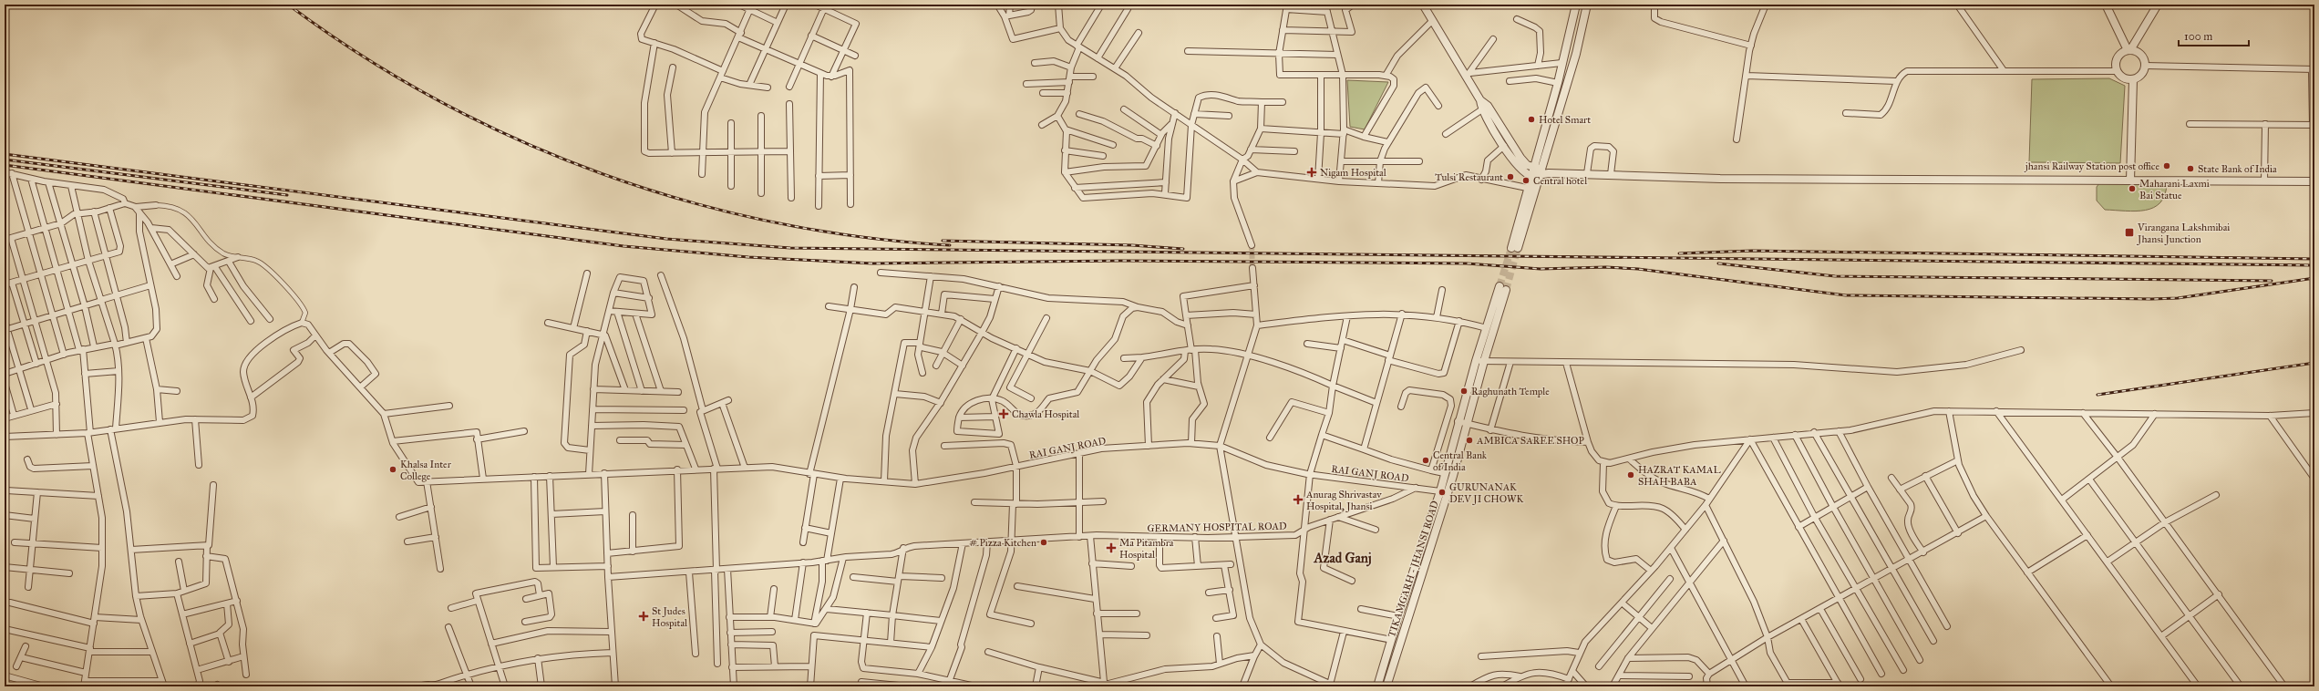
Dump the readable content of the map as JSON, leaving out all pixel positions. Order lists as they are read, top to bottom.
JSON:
{
  "streets": {
    "street": ["RAI GANJ ROAD", "GERMANY HOSPITAL ROAD", "TIKAMGARH - JHANSI ROAD"]
  },
  "crossings": [
    ["RAI GANJ ROAD", "GERMANY HOSPITAL ROAD"]
  ],
  "districts": ["Azad Ganj"],
  "places": {
    "other": [
      "Hotel Smart",
      "jhansi Railway Station post office",
      "State Bank of India",
      "Tulsi Restaurant",
      "Central hotel",
      "Maharani Laxmi Bai Statue",
      "Raghunath Temple",
      "AMBICA SAREE SHOP",
      "Central Bank of India",
      "Khalsa Inter College",
      "HAZRAT KAMAL SHAH BABA",
      "GURUNANAK DEV JI CHOWK",
      "# Pizza Kitchen"
    ],
    "health": [
      "Nigam Hospital",
      "Chawla Hospital",
      "Anurag Shrivastav Hospital, Jhansi",
      "Ma Pitambra Hospital",
      "St Judes Hospital"
    ],
    "transit": ["Virangana Lakshmibai Jhansi Junction"]
  },
  "scale_bar": "100 m"
}
